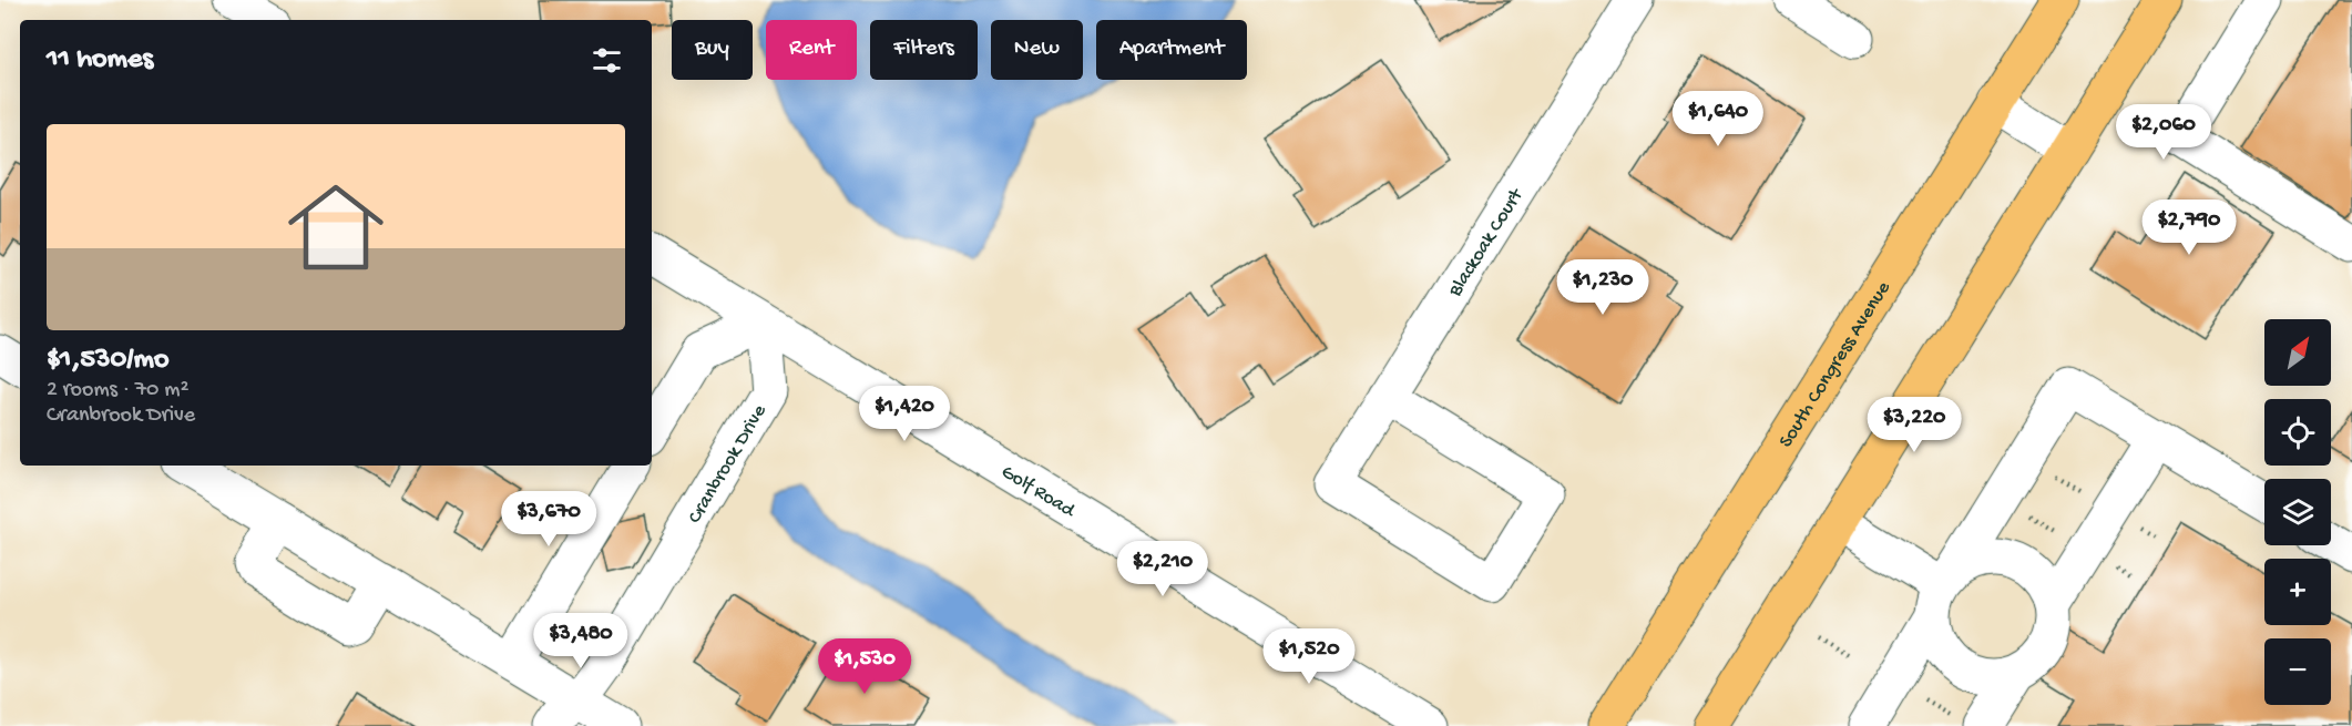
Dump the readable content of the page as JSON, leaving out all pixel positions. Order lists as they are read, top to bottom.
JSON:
{
  "streets": {
    "main road": ["South Congress Avenue"],
    "street": ["Blackoak Court", "Cranbrook Drive", "Golf Road"]
  },
  "crossings": [
    ["Cranbrook Drive", "Golf Road"]
  ],
  "north": "top right",
  "page": {
    "chip": [
      "Buy",
      "Rent",
      "Filters",
      "New",
      "Apartment"
    ],
    "heading": "11 homes",
    "price": [
      "$1,640",
      "$2,060",
      "$2,790",
      "$1,230",
      "$1,420",
      "$3,220",
      "$3,670",
      "$2,210",
      "$3,480",
      "$1,520",
      "$1,530"
    ],
    "list": [
      {
        "name": "$1,530/mo",
        "note": "2 rooms · 70 m² · Cranbrook Drive"
      }
    ],
    "map_buttons": ["+", "−"]
  }
}
